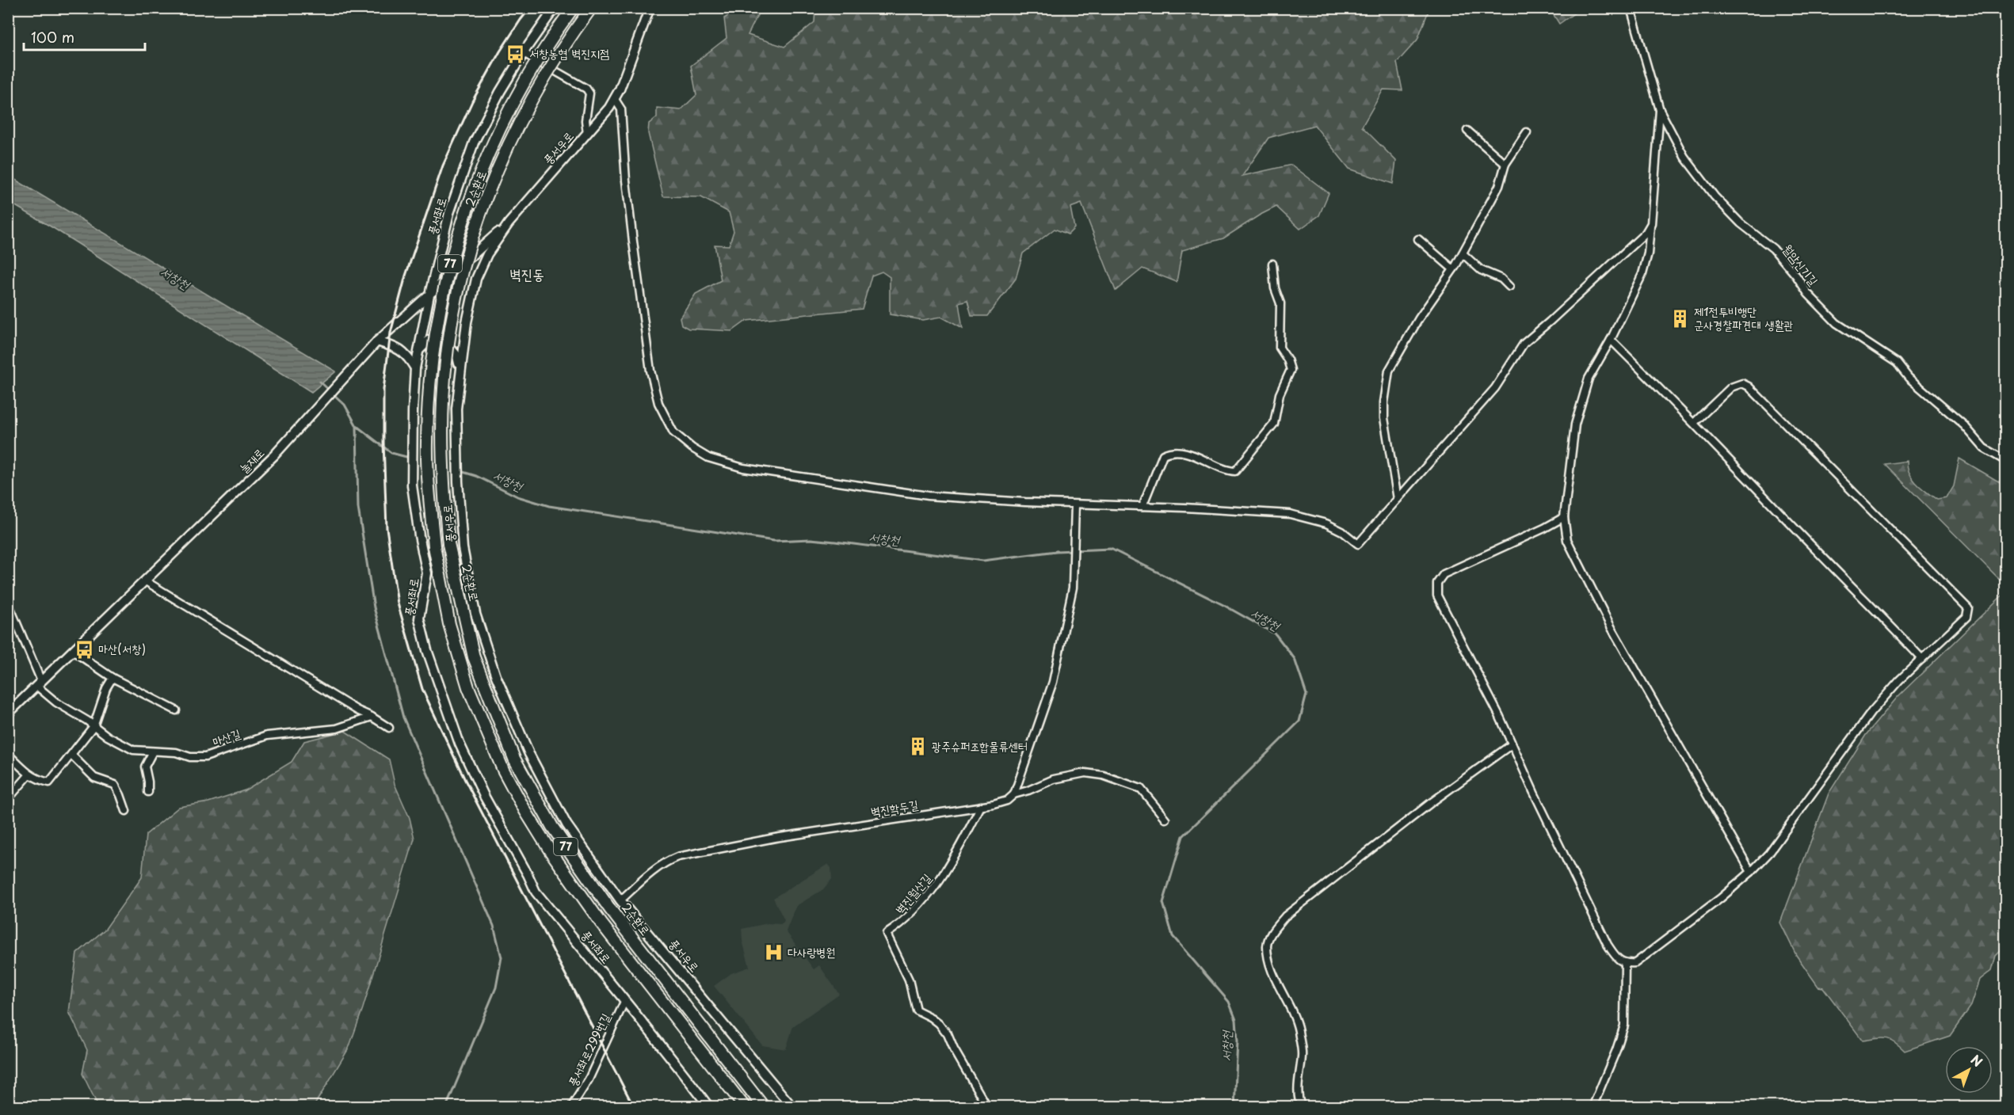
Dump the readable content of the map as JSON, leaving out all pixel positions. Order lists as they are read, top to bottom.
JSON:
{
  "streets": {
    "highway": ["2순환로", "77"],
    "street": [
      "풍서우로",
      "풍서좌로",
      "월암신기길",
      "눌재로",
      "마산길",
      "벽진학두길",
      "벽진월산길",
      "풍서좌로299번길"
    ]
  },
  "crossings": [
    ["풍서우로", "눌재로"],
    ["풍서우로", "벽진학두길"],
    ["풍서좌로", "눌재로"],
    ["풍서좌로", "풍서좌로299번길"],
    ["눌재로", "마산길"],
    ["벽진학두길", "벽진월산길"]
  ],
  "districts": ["벽진동"],
  "water": ["서창천"],
  "places": {
    "bus stop": ["서창농협 벽진지점", "마산(서창)"],
    "building": ["제1전투비행단 군사경찰파견대 생활관", "광주슈퍼조합물류센터"],
    "hospital": ["다사랑병원"]
  },
  "scale_bar": "100 m",
  "north": "top right"
}
